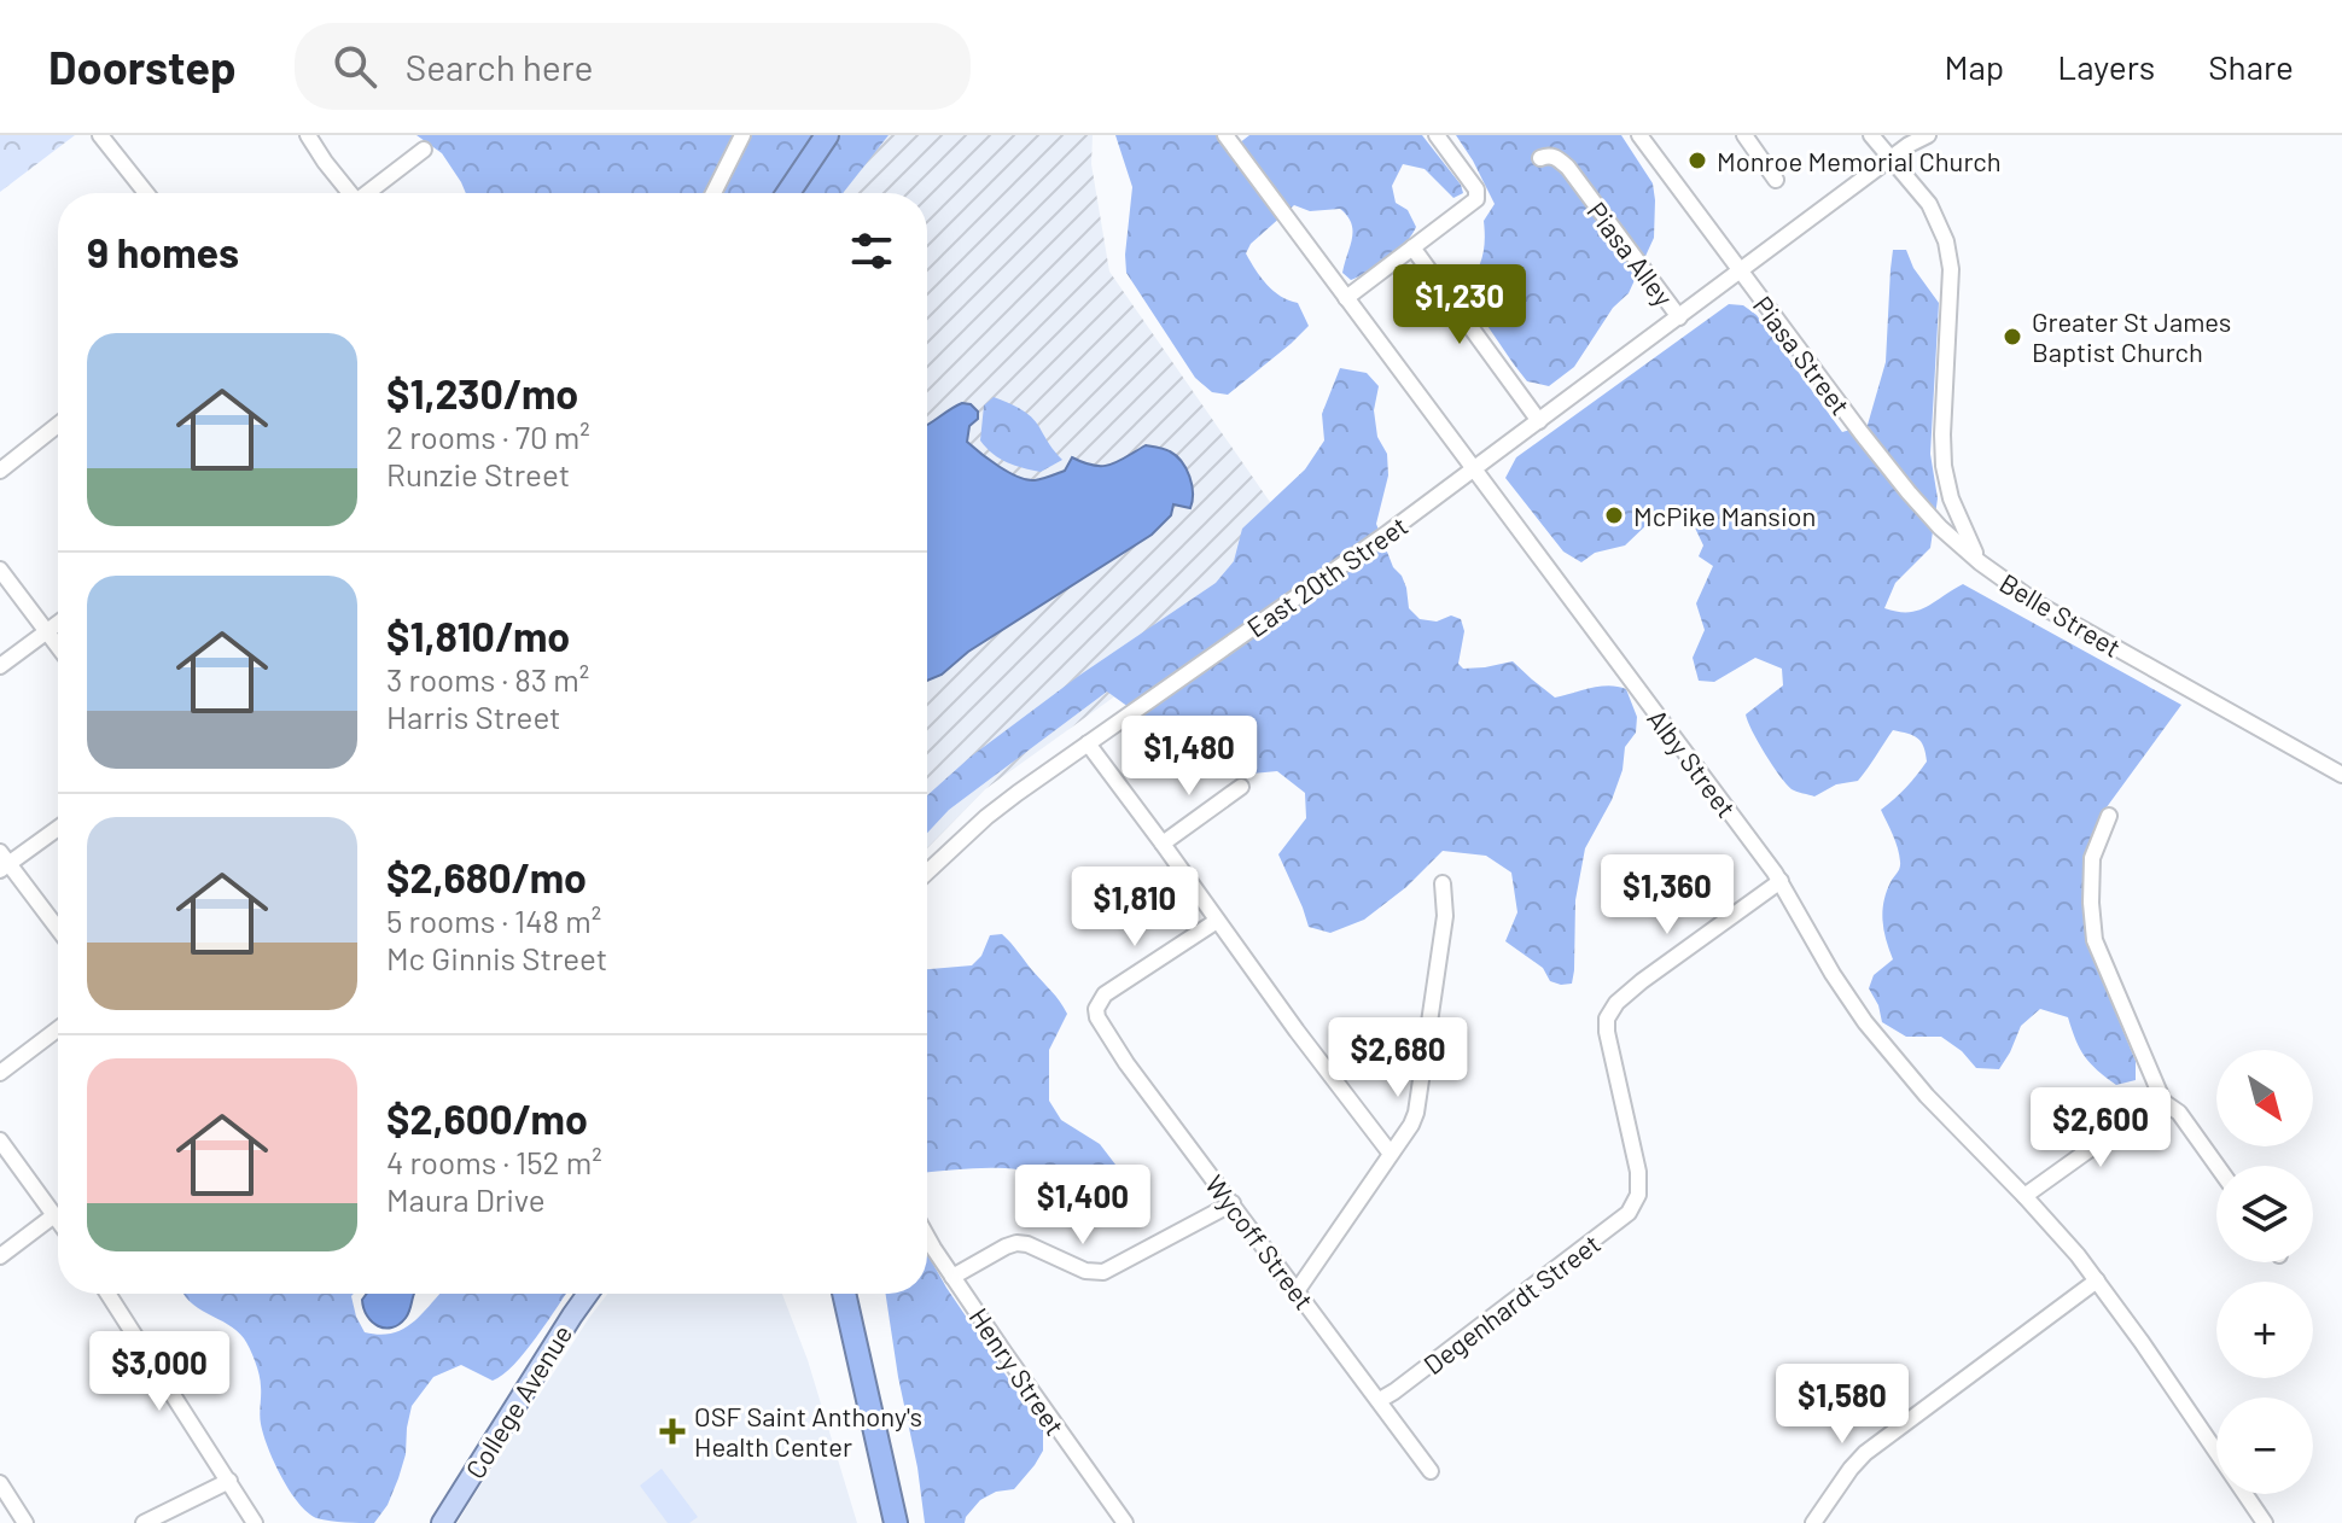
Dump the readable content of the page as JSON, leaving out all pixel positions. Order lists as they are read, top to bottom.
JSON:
{
  "streets": {
    "main road": ["College Avenue"],
    "street": [
      "Piasa Alley",
      "Piasa Street",
      "East 20th Street",
      "Belle Street",
      "Alby Street",
      "Wycoff Street",
      "Degenhardt Street",
      "Henry Street"
    ]
  },
  "crossings": [
    ["Piasa Alley", "East 20th Street"],
    ["Piasa Street", "East 20th Street"],
    ["Piasa Street", "Belle Street"],
    ["East 20th Street", "Belle Street"],
    ["East 20th Street", "Alby Street"],
    ["Alby Street", "Degenhardt Street"],
    ["Wycoff Street", "Degenhardt Street"]
  ],
  "places": {
    "other": ["Monroe Memorial Church", "Greater St James Baptist Church", "McPike Mansion"],
    "health": ["OSF Saint Anthony's Health Center"]
  },
  "north": "bottom right",
  "page": {
    "header": "Doorstep",
    "search": "Search here",
    "nav": ["Map", "Layers", "Share"],
    "heading": "9 homes",
    "price": [
      "$1,230",
      "$1,480",
      "$1,360",
      "$1,810",
      "$2,680",
      "$2,600",
      "$1,400",
      "$3,000",
      "$1,580"
    ],
    "list": [
      {
        "name": "$1,230/mo",
        "note": "2 rooms · 70 m² · Runzie Street"
      },
      {
        "name": "$1,810/mo",
        "note": "3 rooms · 83 m² · Harris Street"
      },
      {
        "name": "$2,680/mo",
        "note": "5 rooms · 148 m² · Mc Ginnis Street"
      },
      {
        "name": "$2,600/mo",
        "note": "4 rooms · 152 m² · Maura Drive"
      }
    ],
    "map_buttons": ["+", "−"]
  }
}
